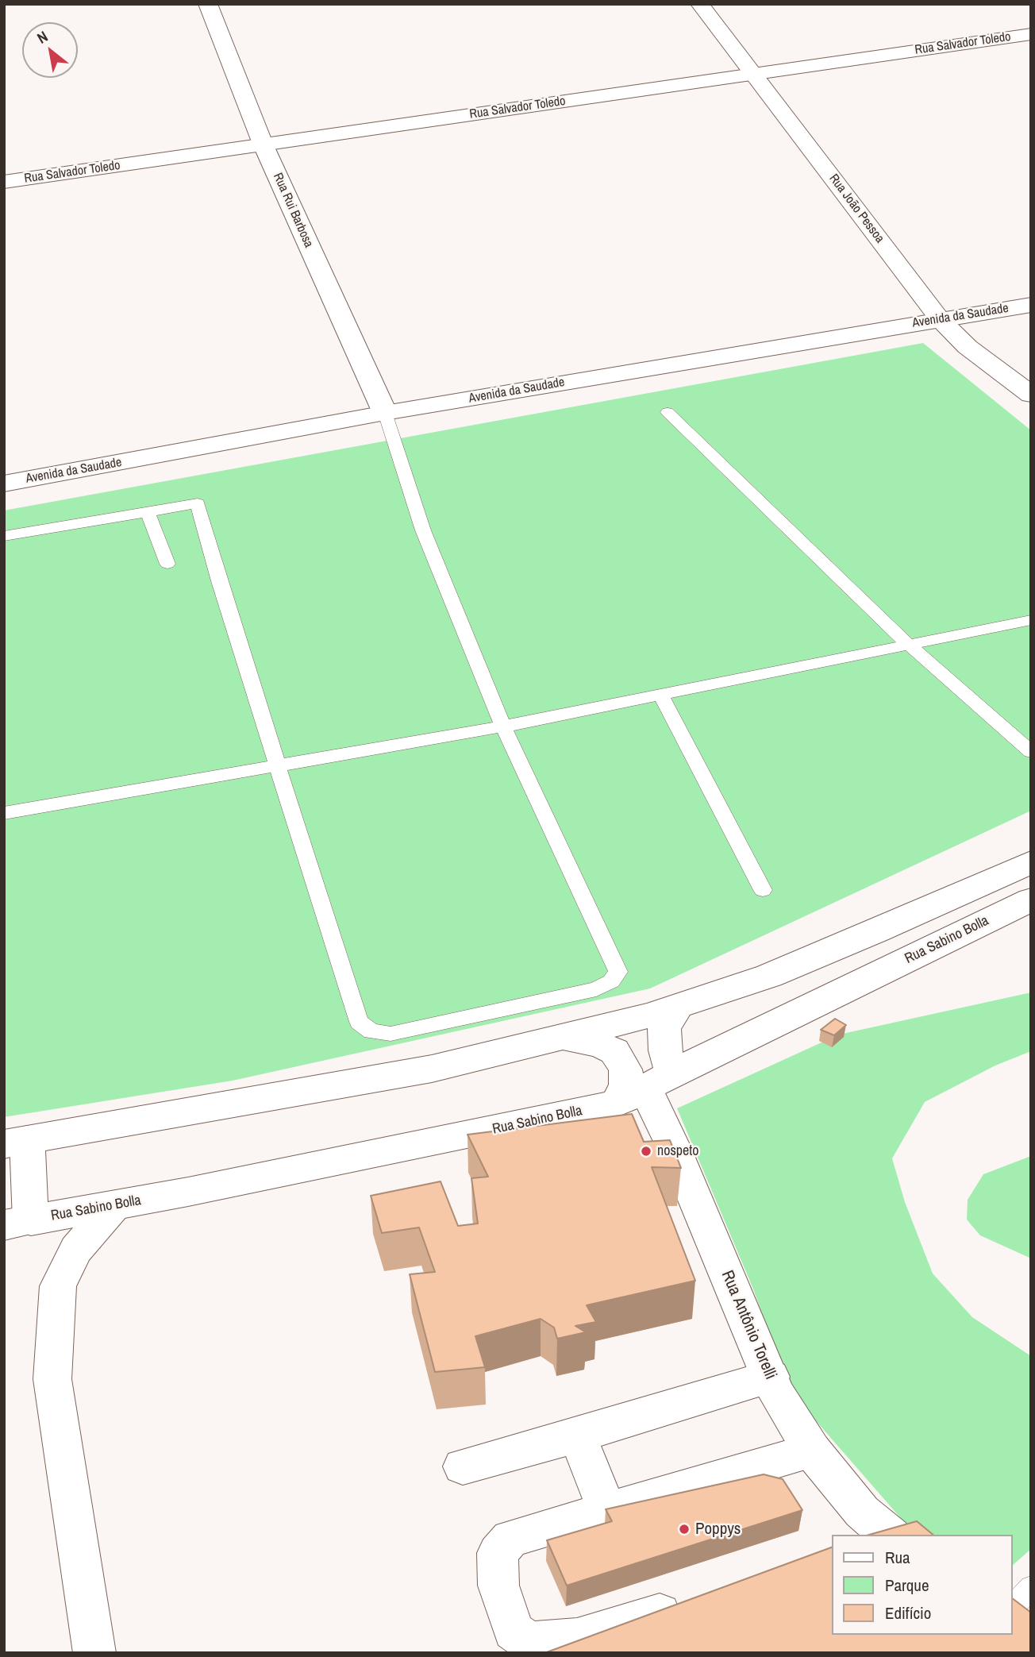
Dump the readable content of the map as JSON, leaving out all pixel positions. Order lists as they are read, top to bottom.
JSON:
{
  "streets": {
    "street": [
      "Rua Salvador Toledo",
      "Rua João Pessoa",
      "Rua Rui Barbosa",
      "Avenida da Saudade",
      "Rua Sabino Bolla",
      "Rua Antônio Torelli"
    ]
  },
  "crossings": [
    ["Rua Salvador Toledo", "Rua João Pessoa"],
    ["Rua Salvador Toledo", "Rua Rui Barbosa"],
    ["Rua João Pessoa", "Avenida da Saudade"],
    ["Rua Rui Barbosa", "Avenida da Saudade"],
    ["Rua Sabino Bolla", "Rua Antônio Torelli"]
  ],
  "places": ["nospeto", "Poppys"],
  "legend": ["Rua", "Parque", "Edifício"],
  "north": "top left"
}
